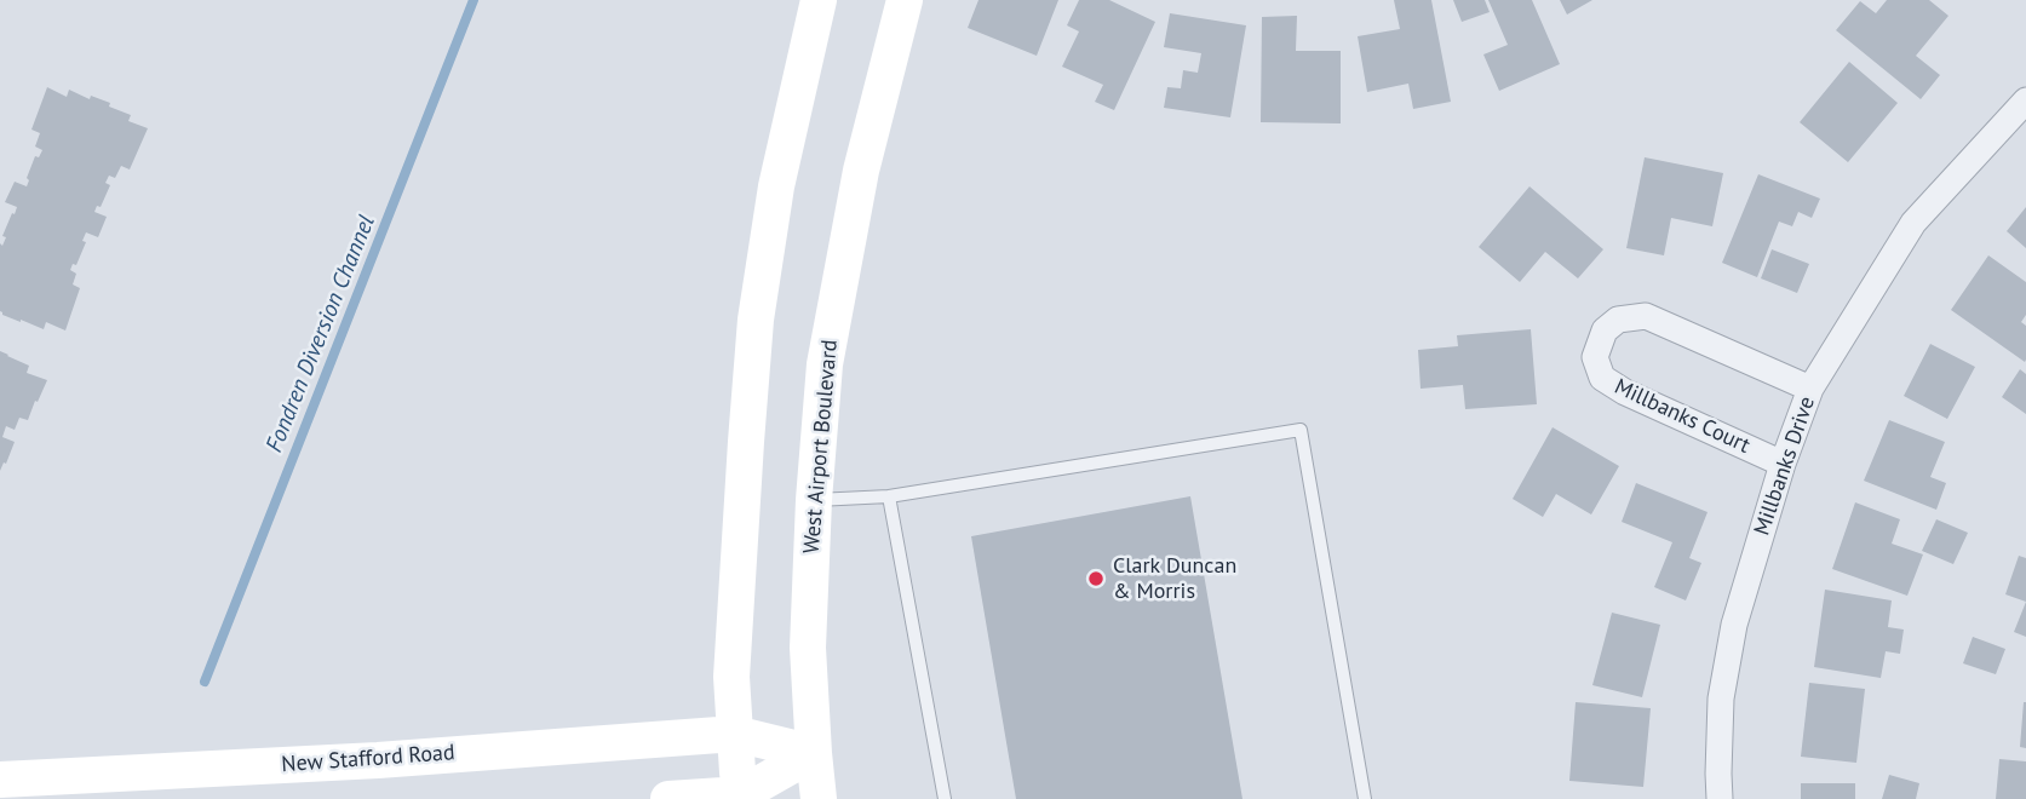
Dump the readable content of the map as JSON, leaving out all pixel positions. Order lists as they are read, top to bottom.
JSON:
{
  "streets": {
    "main road": ["West Airport Boulevard", "New Stafford Road"],
    "street": ["Millbanks Court", "Millbanks Drive"]
  },
  "crossings": [
    ["Millbanks Court", "Millbanks Drive"],
    ["West Airport Boulevard", "New Stafford Road"]
  ],
  "water": ["Fondren Diversion Channel"],
  "places": ["Clark Duncan & Morris"]
}
